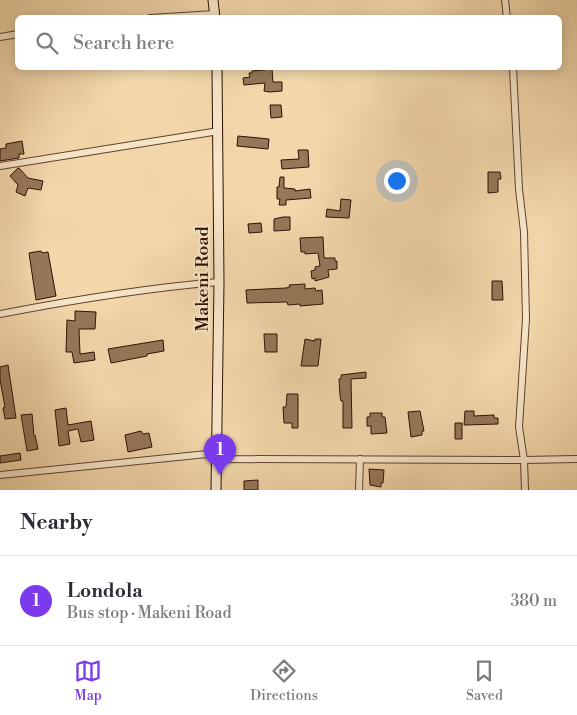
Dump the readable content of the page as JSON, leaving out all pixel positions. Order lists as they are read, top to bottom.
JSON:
{
  "streets": {
    "main road": ["Makeni Road"]
  },
  "page": {
    "search": "Search here",
    "pins": "1",
    "heading": "Nearby",
    "list": [
      {
        "mark": "1",
        "name": "Londola",
        "note": "Bus stop · Makeni Road",
        "value": "380 m"
      }
    ],
    "nav": ["Map", "Directions", "Saved"]
  }
}
